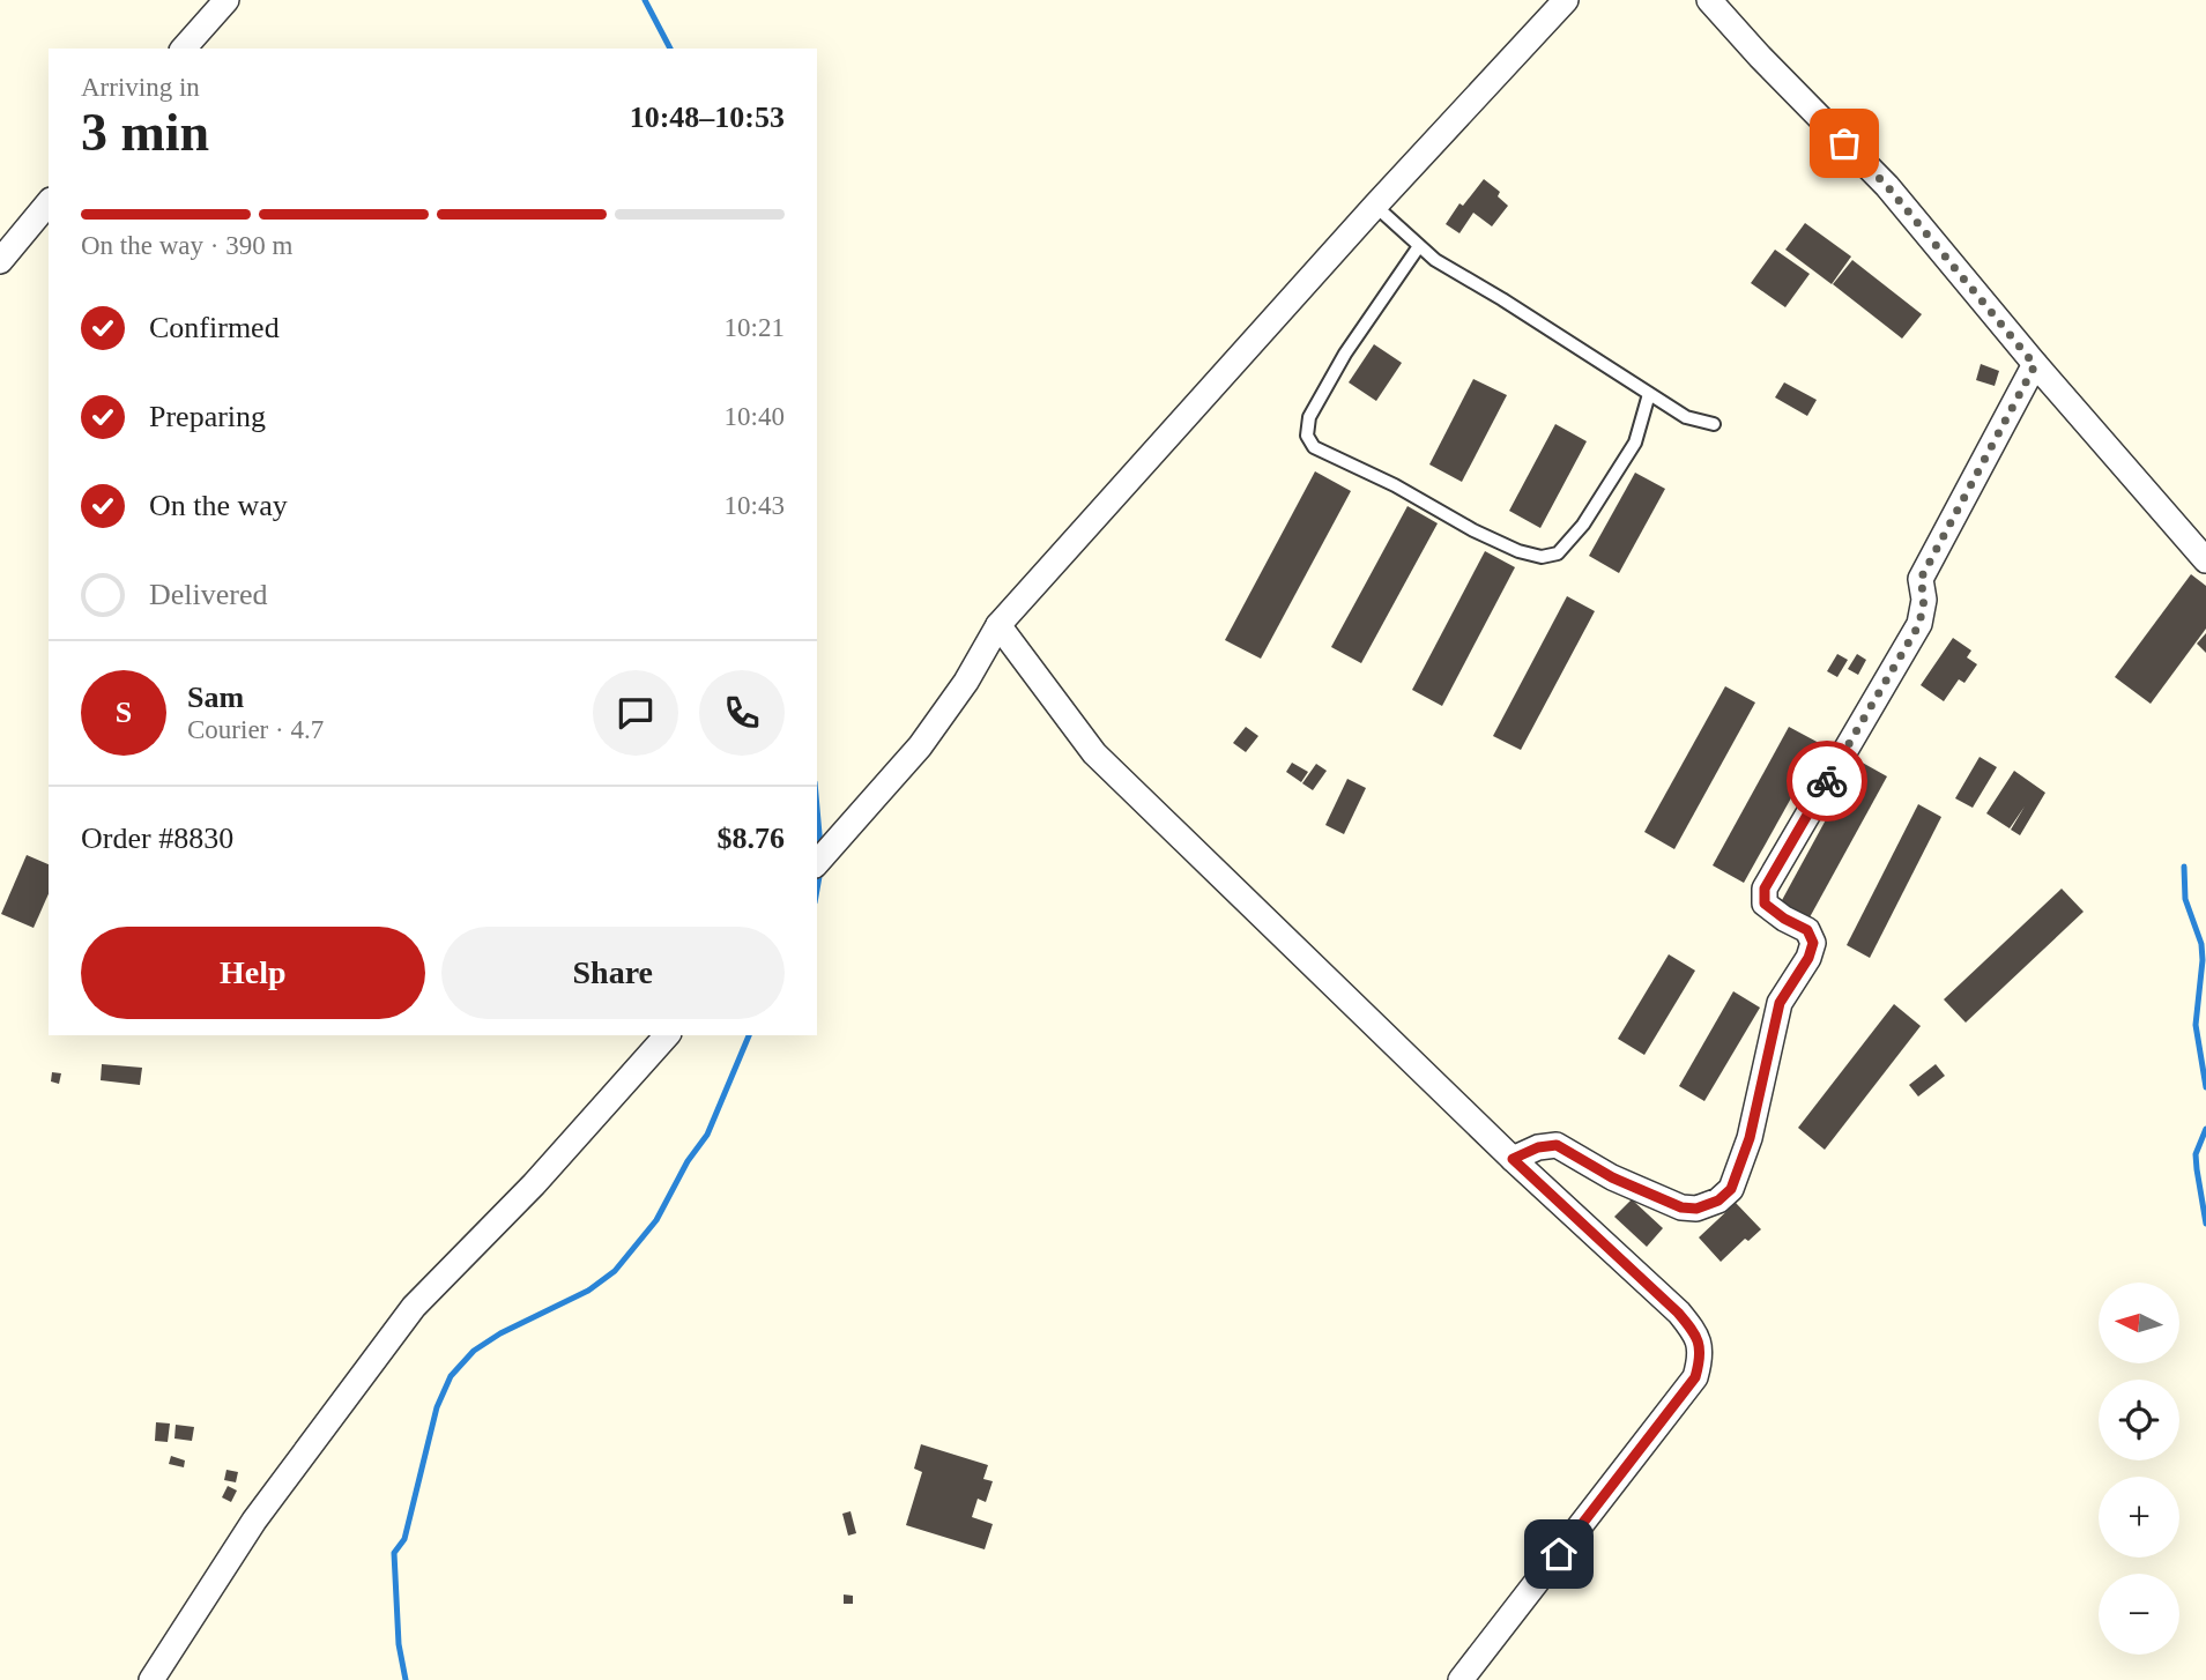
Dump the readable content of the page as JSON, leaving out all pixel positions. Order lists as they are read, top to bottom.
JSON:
{
  "north": "left",
  "page": {
    "heading": ["3 min", "Arriving in", "10:48–10:53"],
    "panel": [
      "Sam",
      "Courier · 4.7",
      "Order #8830",
      "$8.76"
    ],
    "bar": "On the way · 390 m",
    "list": [
      ["Confirmed", "10:21"],
      ["Preparing", "10:40"],
      ["On the way", "10:43"],
      "Delivered"
    ],
    "round": "S",
    "buttons": ["Help", "Share"],
    "map_buttons": ["+", "−"]
  }
}
